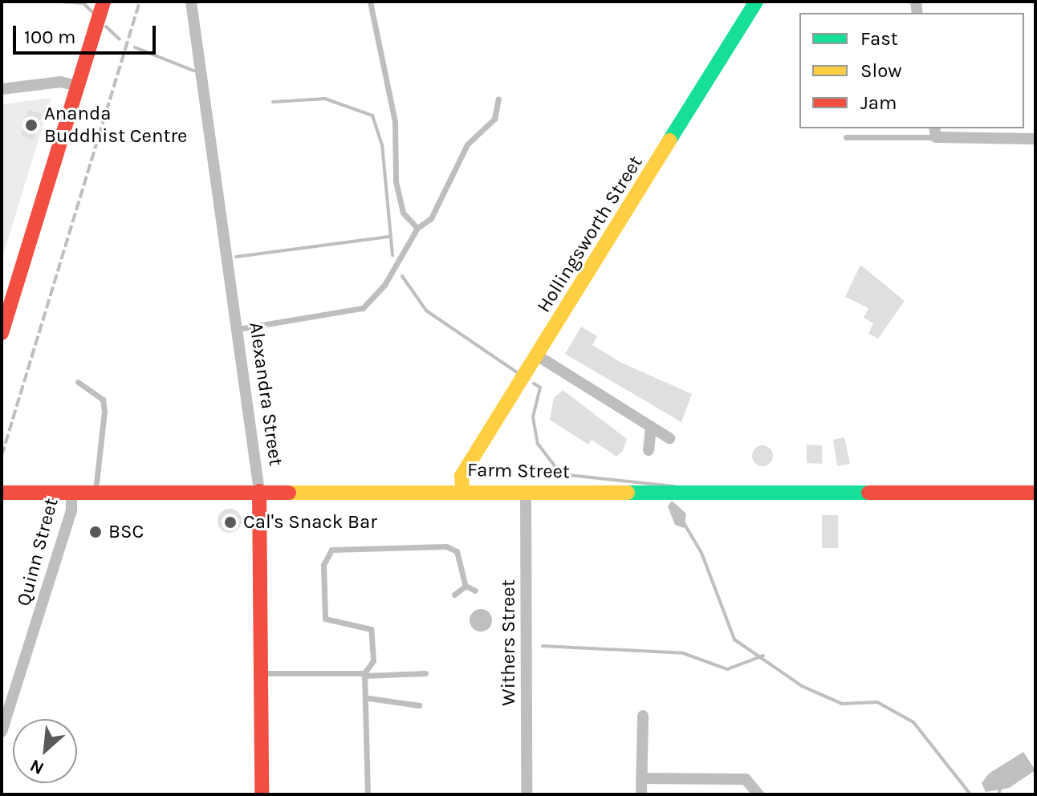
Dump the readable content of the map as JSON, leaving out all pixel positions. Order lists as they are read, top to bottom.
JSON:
{
  "streets": {
    "street": [
      "Hollingsworth Street",
      "Alexandra Street",
      "Farm Street",
      "Quinn Street",
      "Withers Street"
    ]
  },
  "crossings": [
    ["Hollingsworth Street", "Farm Street"],
    ["Alexandra Street", "Farm Street"],
    ["Farm Street", "Quinn Street"],
    ["Farm Street", "Withers Street"]
  ],
  "places": ["Ananda Buddhist Centre", "Cal's Snack Bar", "BSC"],
  "legend": ["Fast", "Slow", "Jam"],
  "scale_bar": "100 m",
  "north": "bottom left"
}
